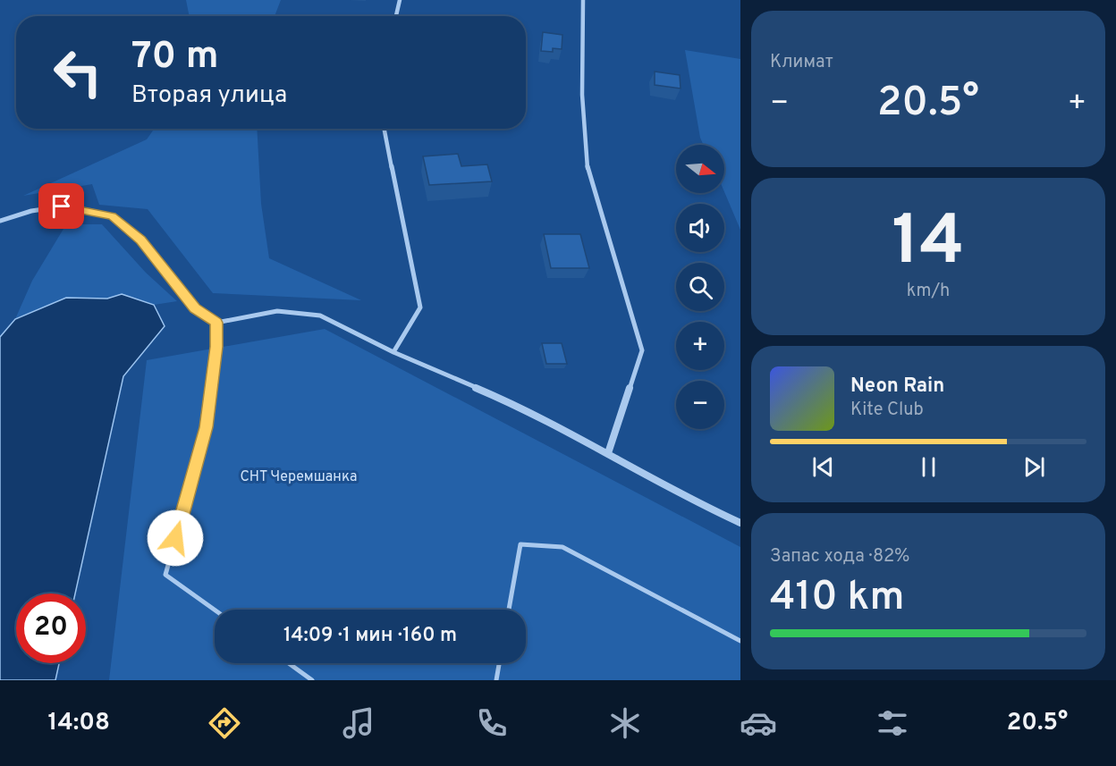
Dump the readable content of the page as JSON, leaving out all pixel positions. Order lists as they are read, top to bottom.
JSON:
{
  "parks": ["СНТ Черемшанка"],
  "north": "right",
  "page": {
    "tile": [
      "Климат",
      ["14", "km/h"],
      ["Запас хода · 82%", "410 km"]
    ],
    "turn": ["70 m", "Вторая улица"],
    "heat": ["−", "20.5°", "+"],
    "map_buttons": ["+", "−"],
    "song": ["Neon Rain", "Kite Club"],
    "limit": "20",
    "trip": "14:09 · 1 мин · 160 m",
    "tabs": ["14:08", "20.5°"]
  }
}
